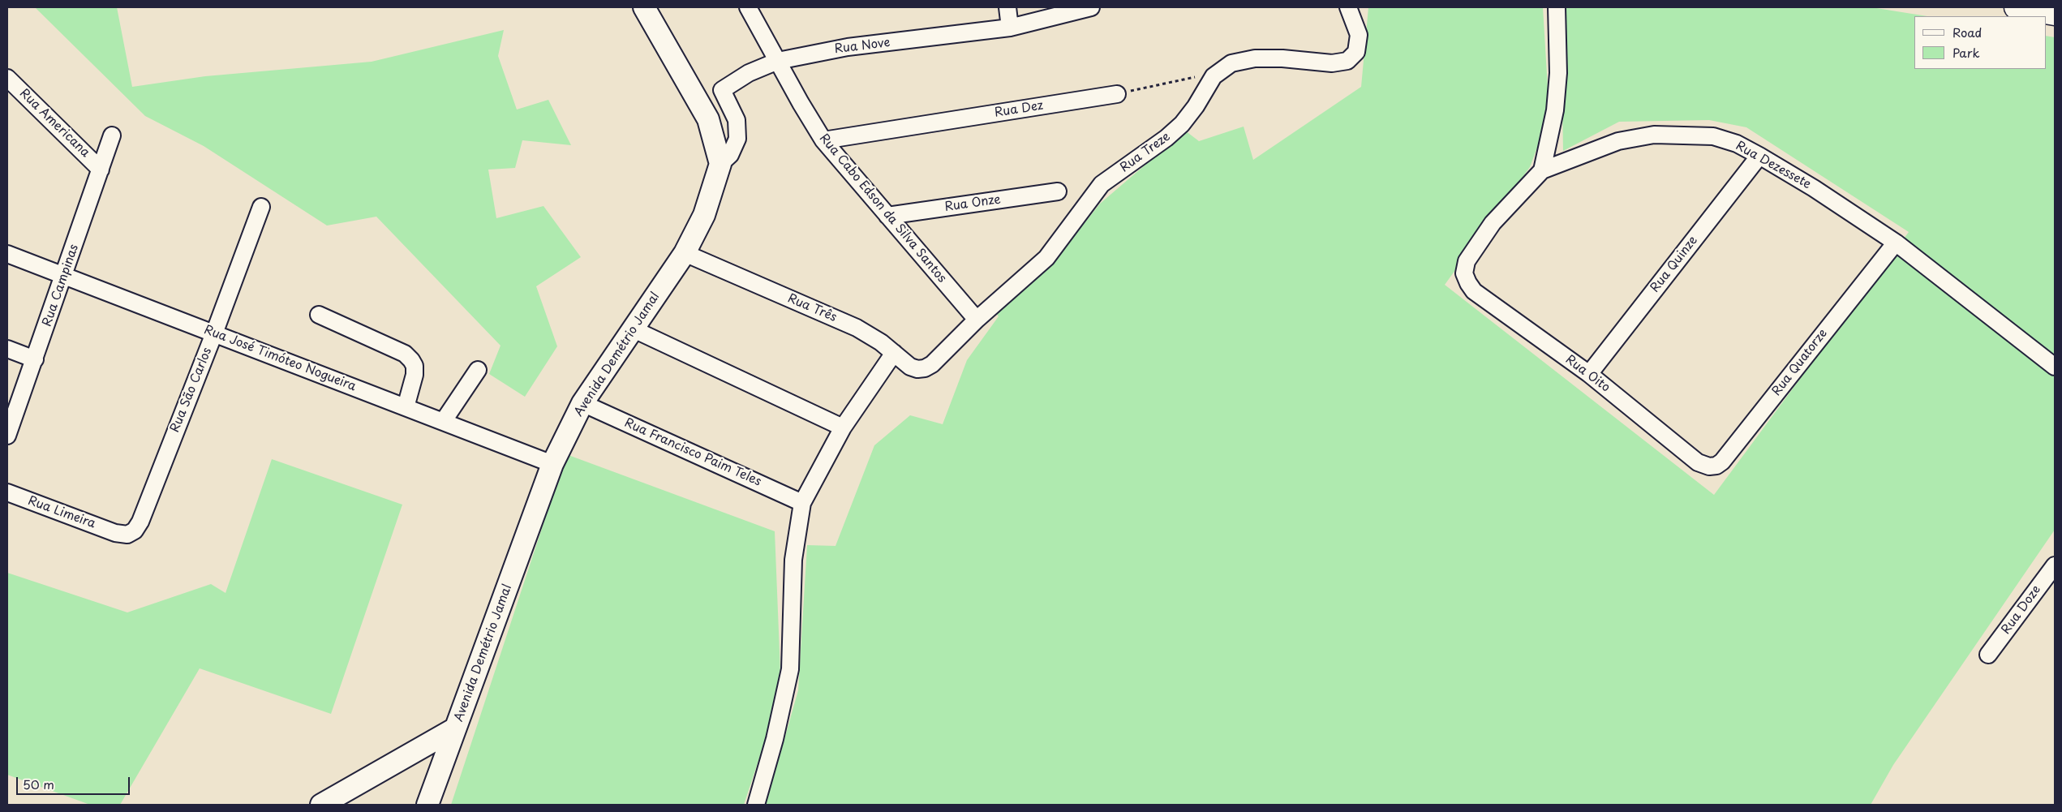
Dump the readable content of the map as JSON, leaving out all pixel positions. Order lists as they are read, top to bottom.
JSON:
{
  "streets": {
    "street": [
      "Rua Nove",
      "Rua Dez",
      "Rua Americana",
      "Rua Treze",
      "Rua Dezessete",
      "Rua Onze",
      "Rua Cabo Edson da Silva Santos",
      "Rua Quinze",
      "Rua Campinas",
      "Rua Três",
      "Avenida Demétrio Jamal",
      "Rua José Timóteo Nogueira",
      "Rua Quatorze",
      "Rua Oito",
      "Rua São Carlos",
      "Rua Francisco Paim Teles",
      "Rua Limeira",
      "Rua Doze"
    ]
  },
  "crossings": [
    ["Rua Nove", "Rua Cabo Edson da Silva Santos"],
    ["Rua Nove", "Avenida Demétrio Jamal"],
    ["Rua Dez", "Rua Cabo Edson da Silva Santos"],
    ["Rua Americana", "Rua Campinas"],
    ["Rua Treze", "Rua Cabo Edson da Silva Santos"],
    ["Rua Treze", "Rua Três"],
    ["Rua Dezessete", "Rua Quinze"],
    ["Rua Dezessete", "Rua Quatorze"],
    ["Rua Dezessete", "Rua Oito"],
    ["Rua Onze", "Rua Cabo Edson da Silva Santos"],
    ["Rua Quinze", "Rua Oito"],
    ["Rua Campinas", "Rua José Timóteo Nogueira"],
    ["Rua Três", "Avenida Demétrio Jamal"],
    ["Avenida Demétrio Jamal", "Rua José Timóteo Nogueira"],
    ["Avenida Demétrio Jamal", "Rua Francisco Paim Teles"],
    ["Rua José Timóteo Nogueira", "Rua São Carlos"],
    ["Rua Quatorze", "Rua Oito"],
    ["Rua São Carlos", "Rua Limeira"]
  ],
  "legend": ["Road", "Park"],
  "scale_bar": "50 m"
}
